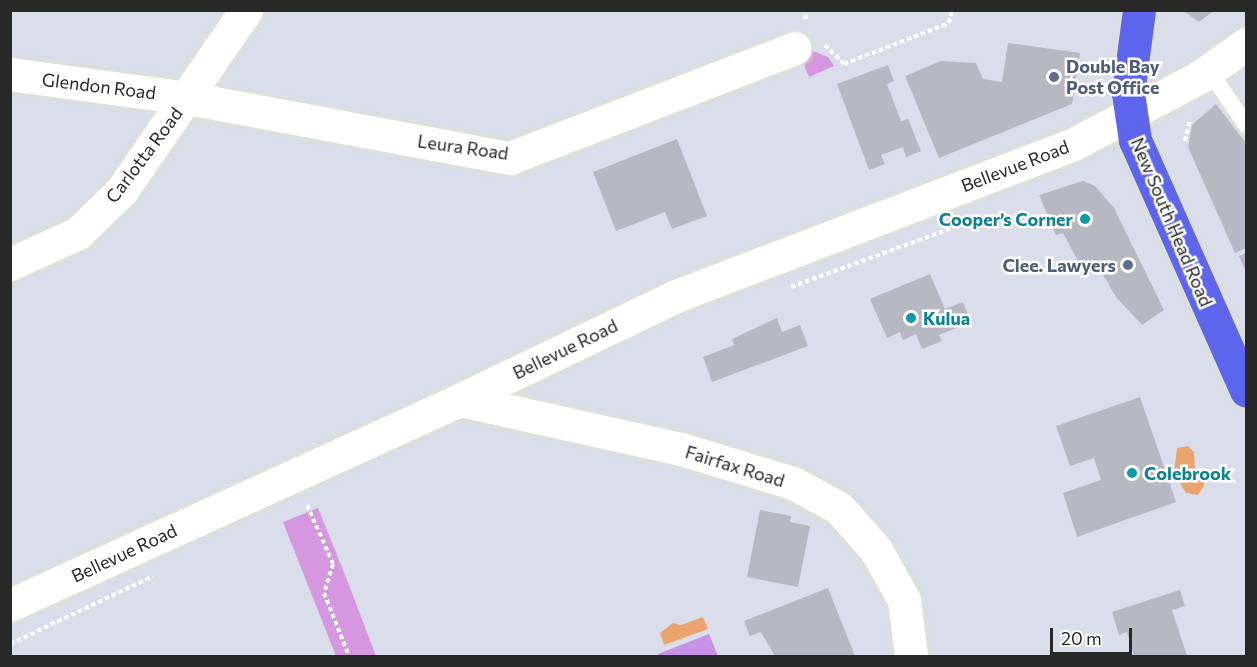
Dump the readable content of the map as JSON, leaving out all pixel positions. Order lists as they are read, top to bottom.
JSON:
{
  "streets": {
    "main road": ["New South Head Road"],
    "street": [
      "Glendon Road",
      "Leura Road",
      "Carlotta Road",
      "Bellevue Road",
      "Fairfax Road"
    ]
  },
  "crossings": [
    ["Glendon Road", "Leura Road"],
    ["Glendon Road", "Carlotta Road"],
    ["Leura Road", "Carlotta Road"],
    ["Bellevue Road", "New South Head Road"],
    ["Bellevue Road", "Fairfax Road"]
  ],
  "places": [
    "Double Bay Post Office",
    "Cooper’s Corner",
    "Clee. Lawyers",
    "Kulua",
    "Colebrook"
  ],
  "scale_bar": "20 m"
}
